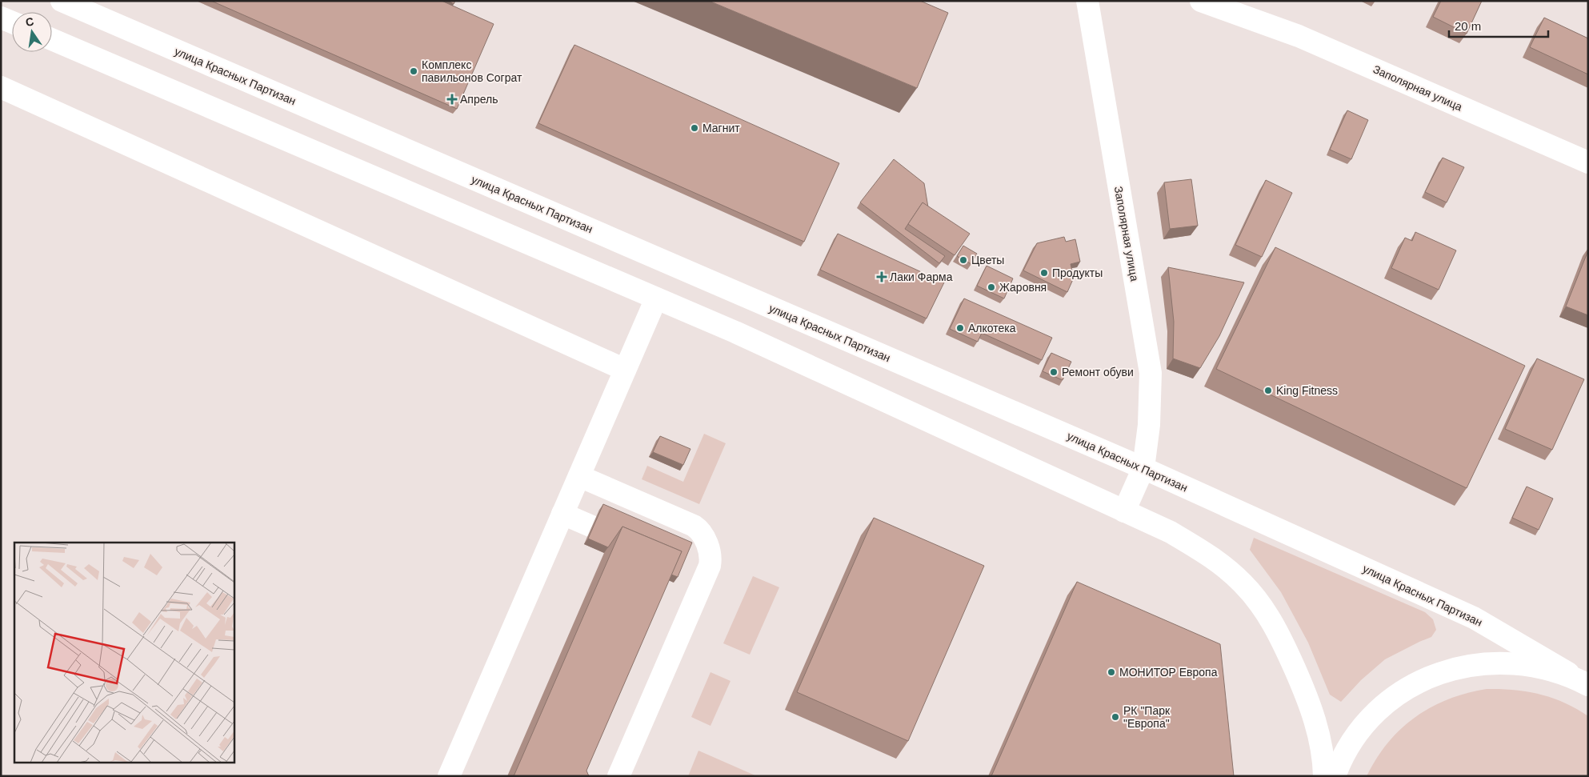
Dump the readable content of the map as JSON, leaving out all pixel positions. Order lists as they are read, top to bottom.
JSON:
{
  "streets": {
    "main road": ["улица Красных Партизан", "Заполярная улица"]
  },
  "crossings": [
    ["улица Красных Партизан", "Заполярная улица"]
  ],
  "places": {
    "other": [
      "Комплекс павильонов Сограт",
      "Магнит",
      "Цветы",
      "Продукты",
      "Жаровня",
      "Алкотека",
      "Ремонт обуви",
      "King Fitness",
      "МОНИТОР Европа",
      "РК \"Парк \"Европа\""
    ],
    "health": ["Апрель", "Лаки Фарма"]
  },
  "scale_bar": "20 m",
  "north": "top"
}
